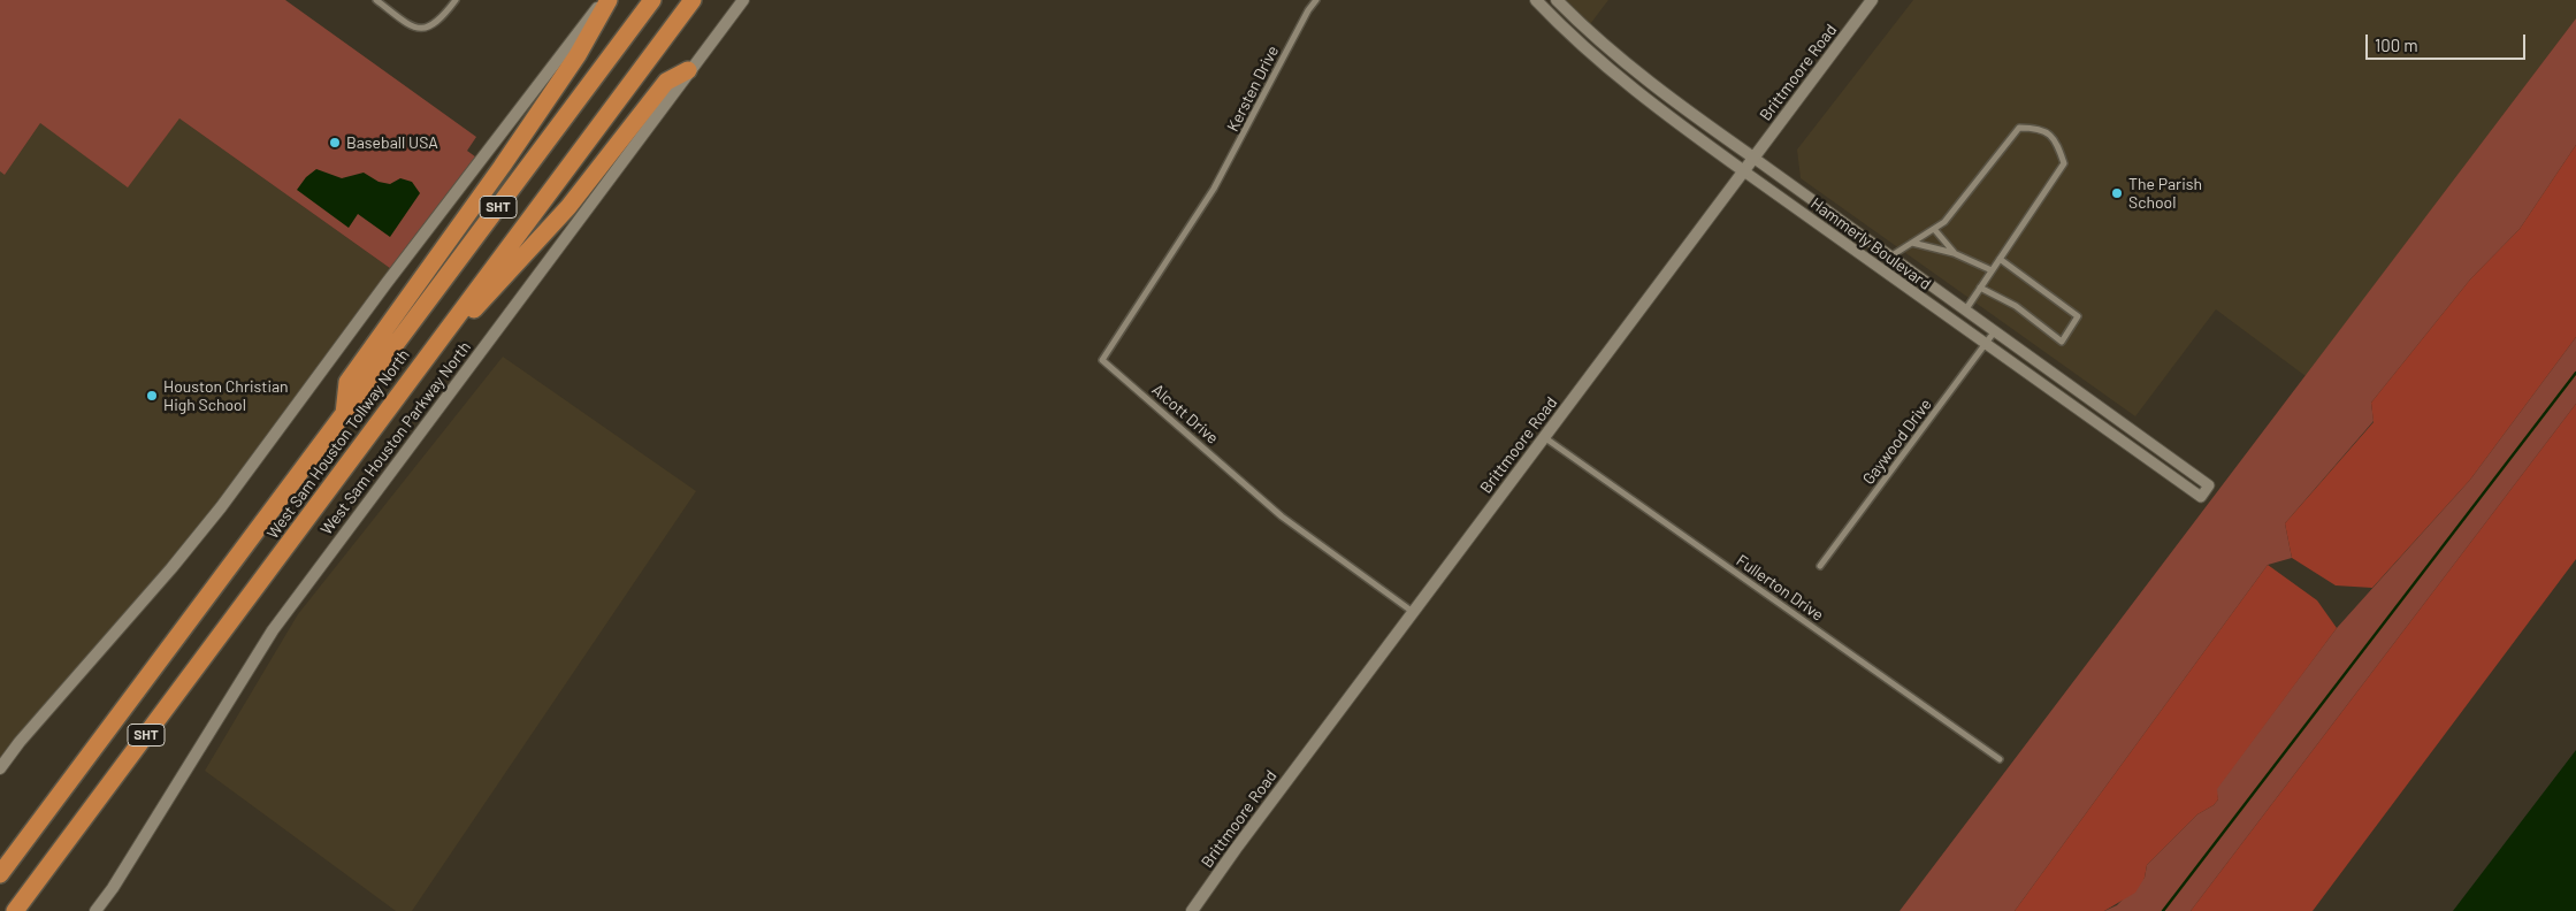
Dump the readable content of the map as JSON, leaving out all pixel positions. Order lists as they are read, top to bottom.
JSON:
{
  "streets": {
    "highway": ["SHT", "West Sam Houston Tollway North"],
    "main road": ["Brittmoore Road", "Hammerly Boulevard", "West Sam Houston Parkway North"],
    "street": [
      "Kersten Drive",
      "Alcott Drive",
      "Gaywood Drive",
      "Fullerton Drive"
    ]
  },
  "crossings": [
    ["Brittmoore Road", "Hammerly Boulevard"],
    ["Brittmoore Road", "Alcott Drive"],
    ["Brittmoore Road", "Fullerton Drive"],
    ["Kersten Drive", "Alcott Drive"],
    ["Hammerly Boulevard", "Gaywood Drive"]
  ],
  "places": ["Baseball USA", "The Parish School", "Houston Christian High School"],
  "scale_bar": "100 m"
}
